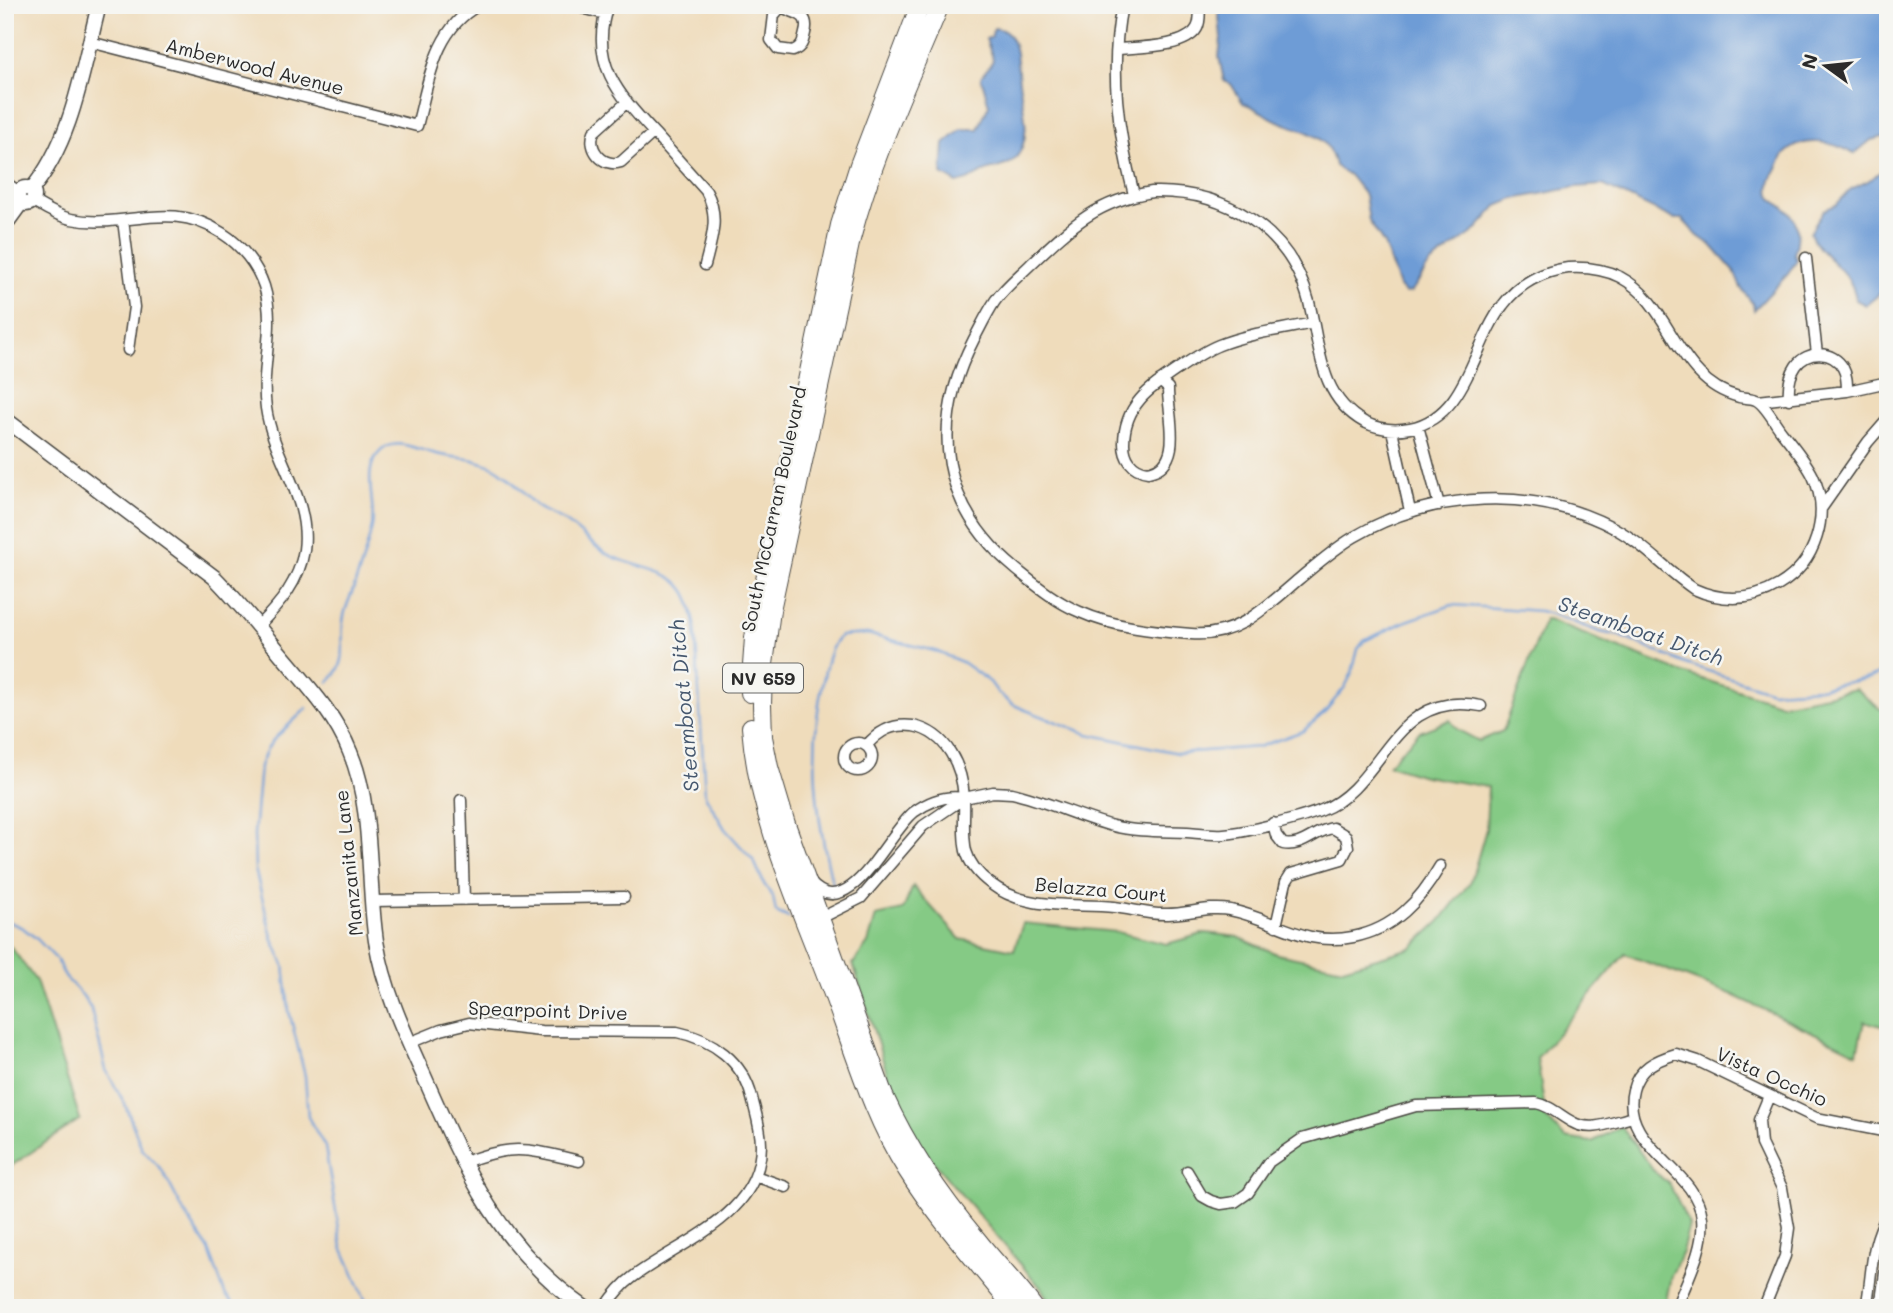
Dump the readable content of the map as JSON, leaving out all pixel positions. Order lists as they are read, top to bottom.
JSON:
{
  "streets": {
    "main road": ["South McCarran Boulevard", "NV 659"],
    "street": [
      "Amberwood Avenue",
      "Manzanita Lane",
      "Belazza Court",
      "Spearpoint Drive",
      "Vista Occhio"
    ]
  },
  "crossings": [
    ["Manzanita Lane", "Spearpoint Drive"]
  ],
  "water": ["Steamboat Ditch"],
  "north": "left"
}
